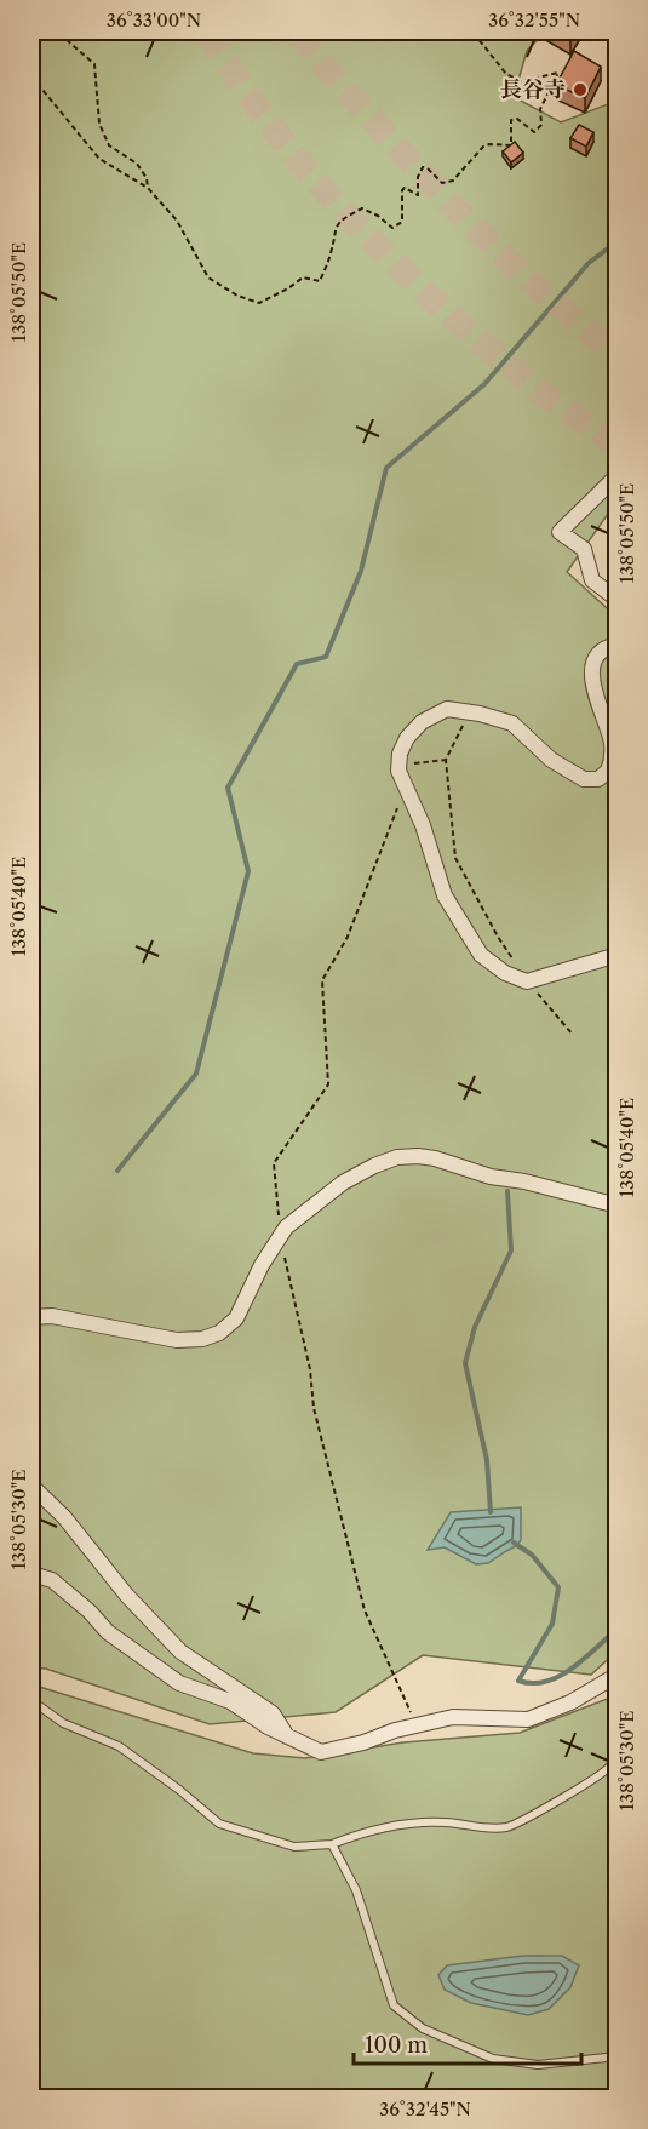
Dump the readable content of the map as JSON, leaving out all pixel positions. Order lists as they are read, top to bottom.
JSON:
{
  "places": ["長谷寺"],
  "scale_bar": "100 m",
  "coordinates": [
    "36°33'00\"N",
    "36°32'55\"N",
    "138°05'50\"E",
    "138°05'40\"E",
    "138°05'30\"E",
    "36°32'45\"N"
  ]
}
